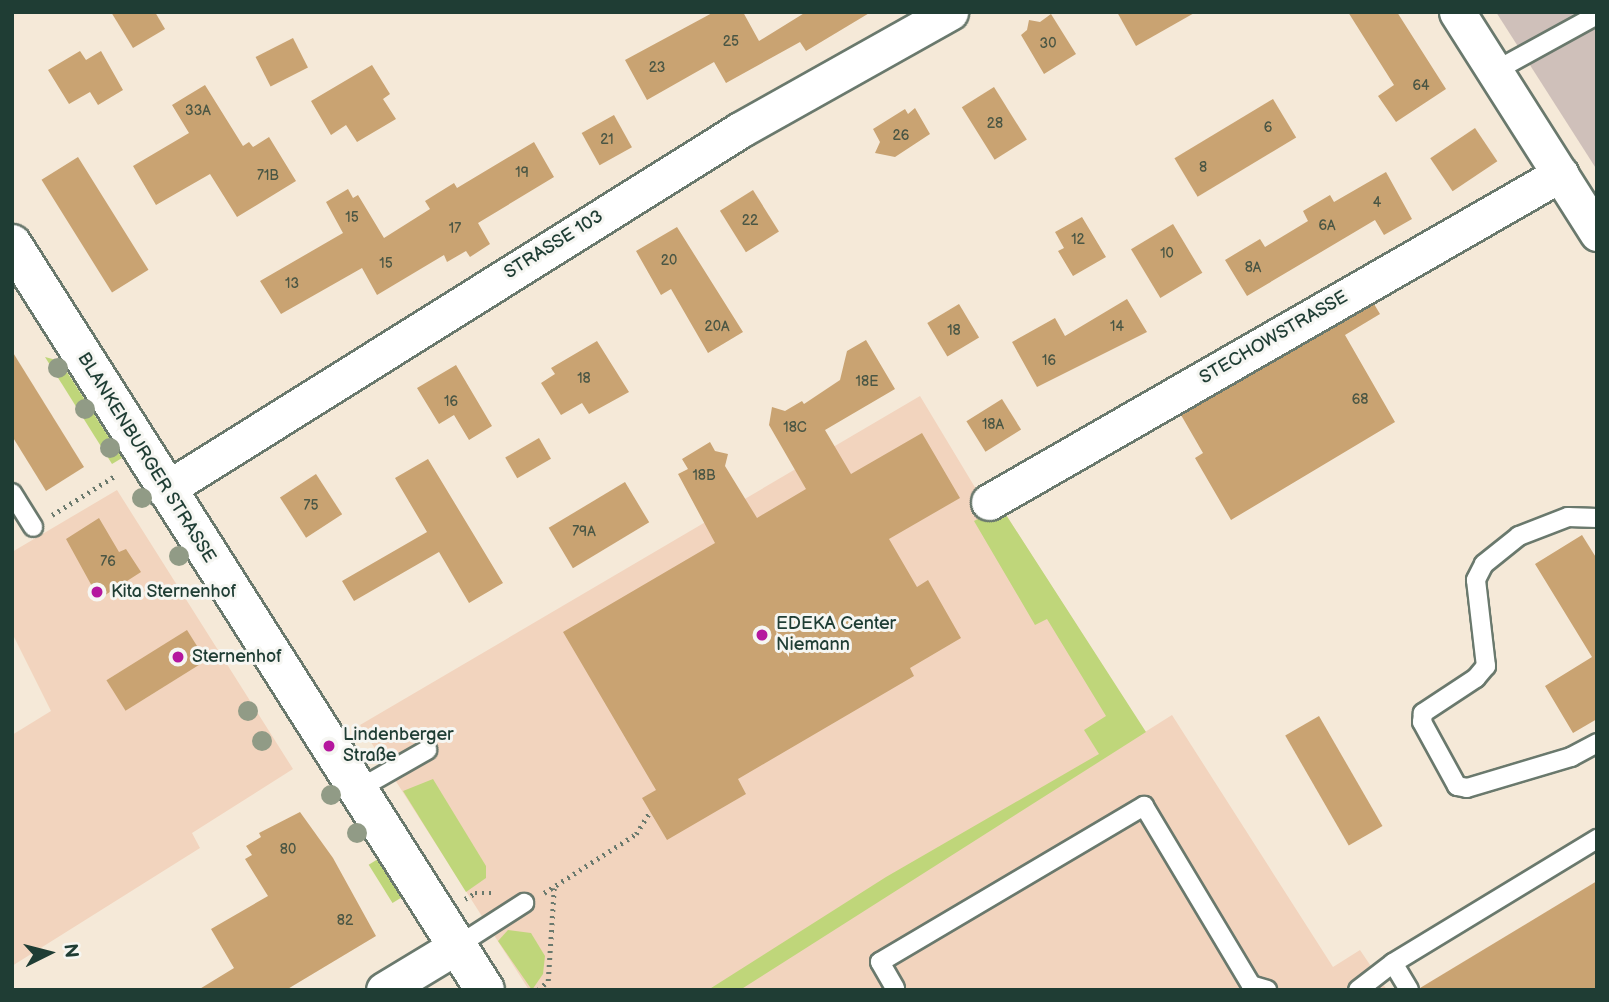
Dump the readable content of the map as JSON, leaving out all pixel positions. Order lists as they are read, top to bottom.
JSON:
{
  "streets": {
    "main road": ["BLANKENBURGER STRASSE"],
    "street": ["STRASSE 103", "STECHOWSTRASSE"]
  },
  "crossings": [
    ["STRASSE 103", "BLANKENBURGER STRASSE"]
  ],
  "places": [
    "Kita Sternenhof",
    "EDEKA Center Niemann",
    "Sternenhof",
    "Lindenberger Straße"
  ],
  "house_numbers": [
    "25",
    "30",
    "23",
    "64",
    "33A",
    "28",
    "6",
    "26",
    "21",
    "8",
    "19",
    "71B",
    "4",
    "15",
    "22",
    "6A",
    "17",
    "12",
    "10",
    "20",
    "15",
    "8A",
    "13",
    "20A",
    "14",
    "18",
    "16",
    "18",
    "18E",
    "68",
    "16",
    "18A",
    "18C",
    "18B",
    "75",
    "79A",
    "76",
    "80",
    "82"
  ],
  "north": "right"
}
